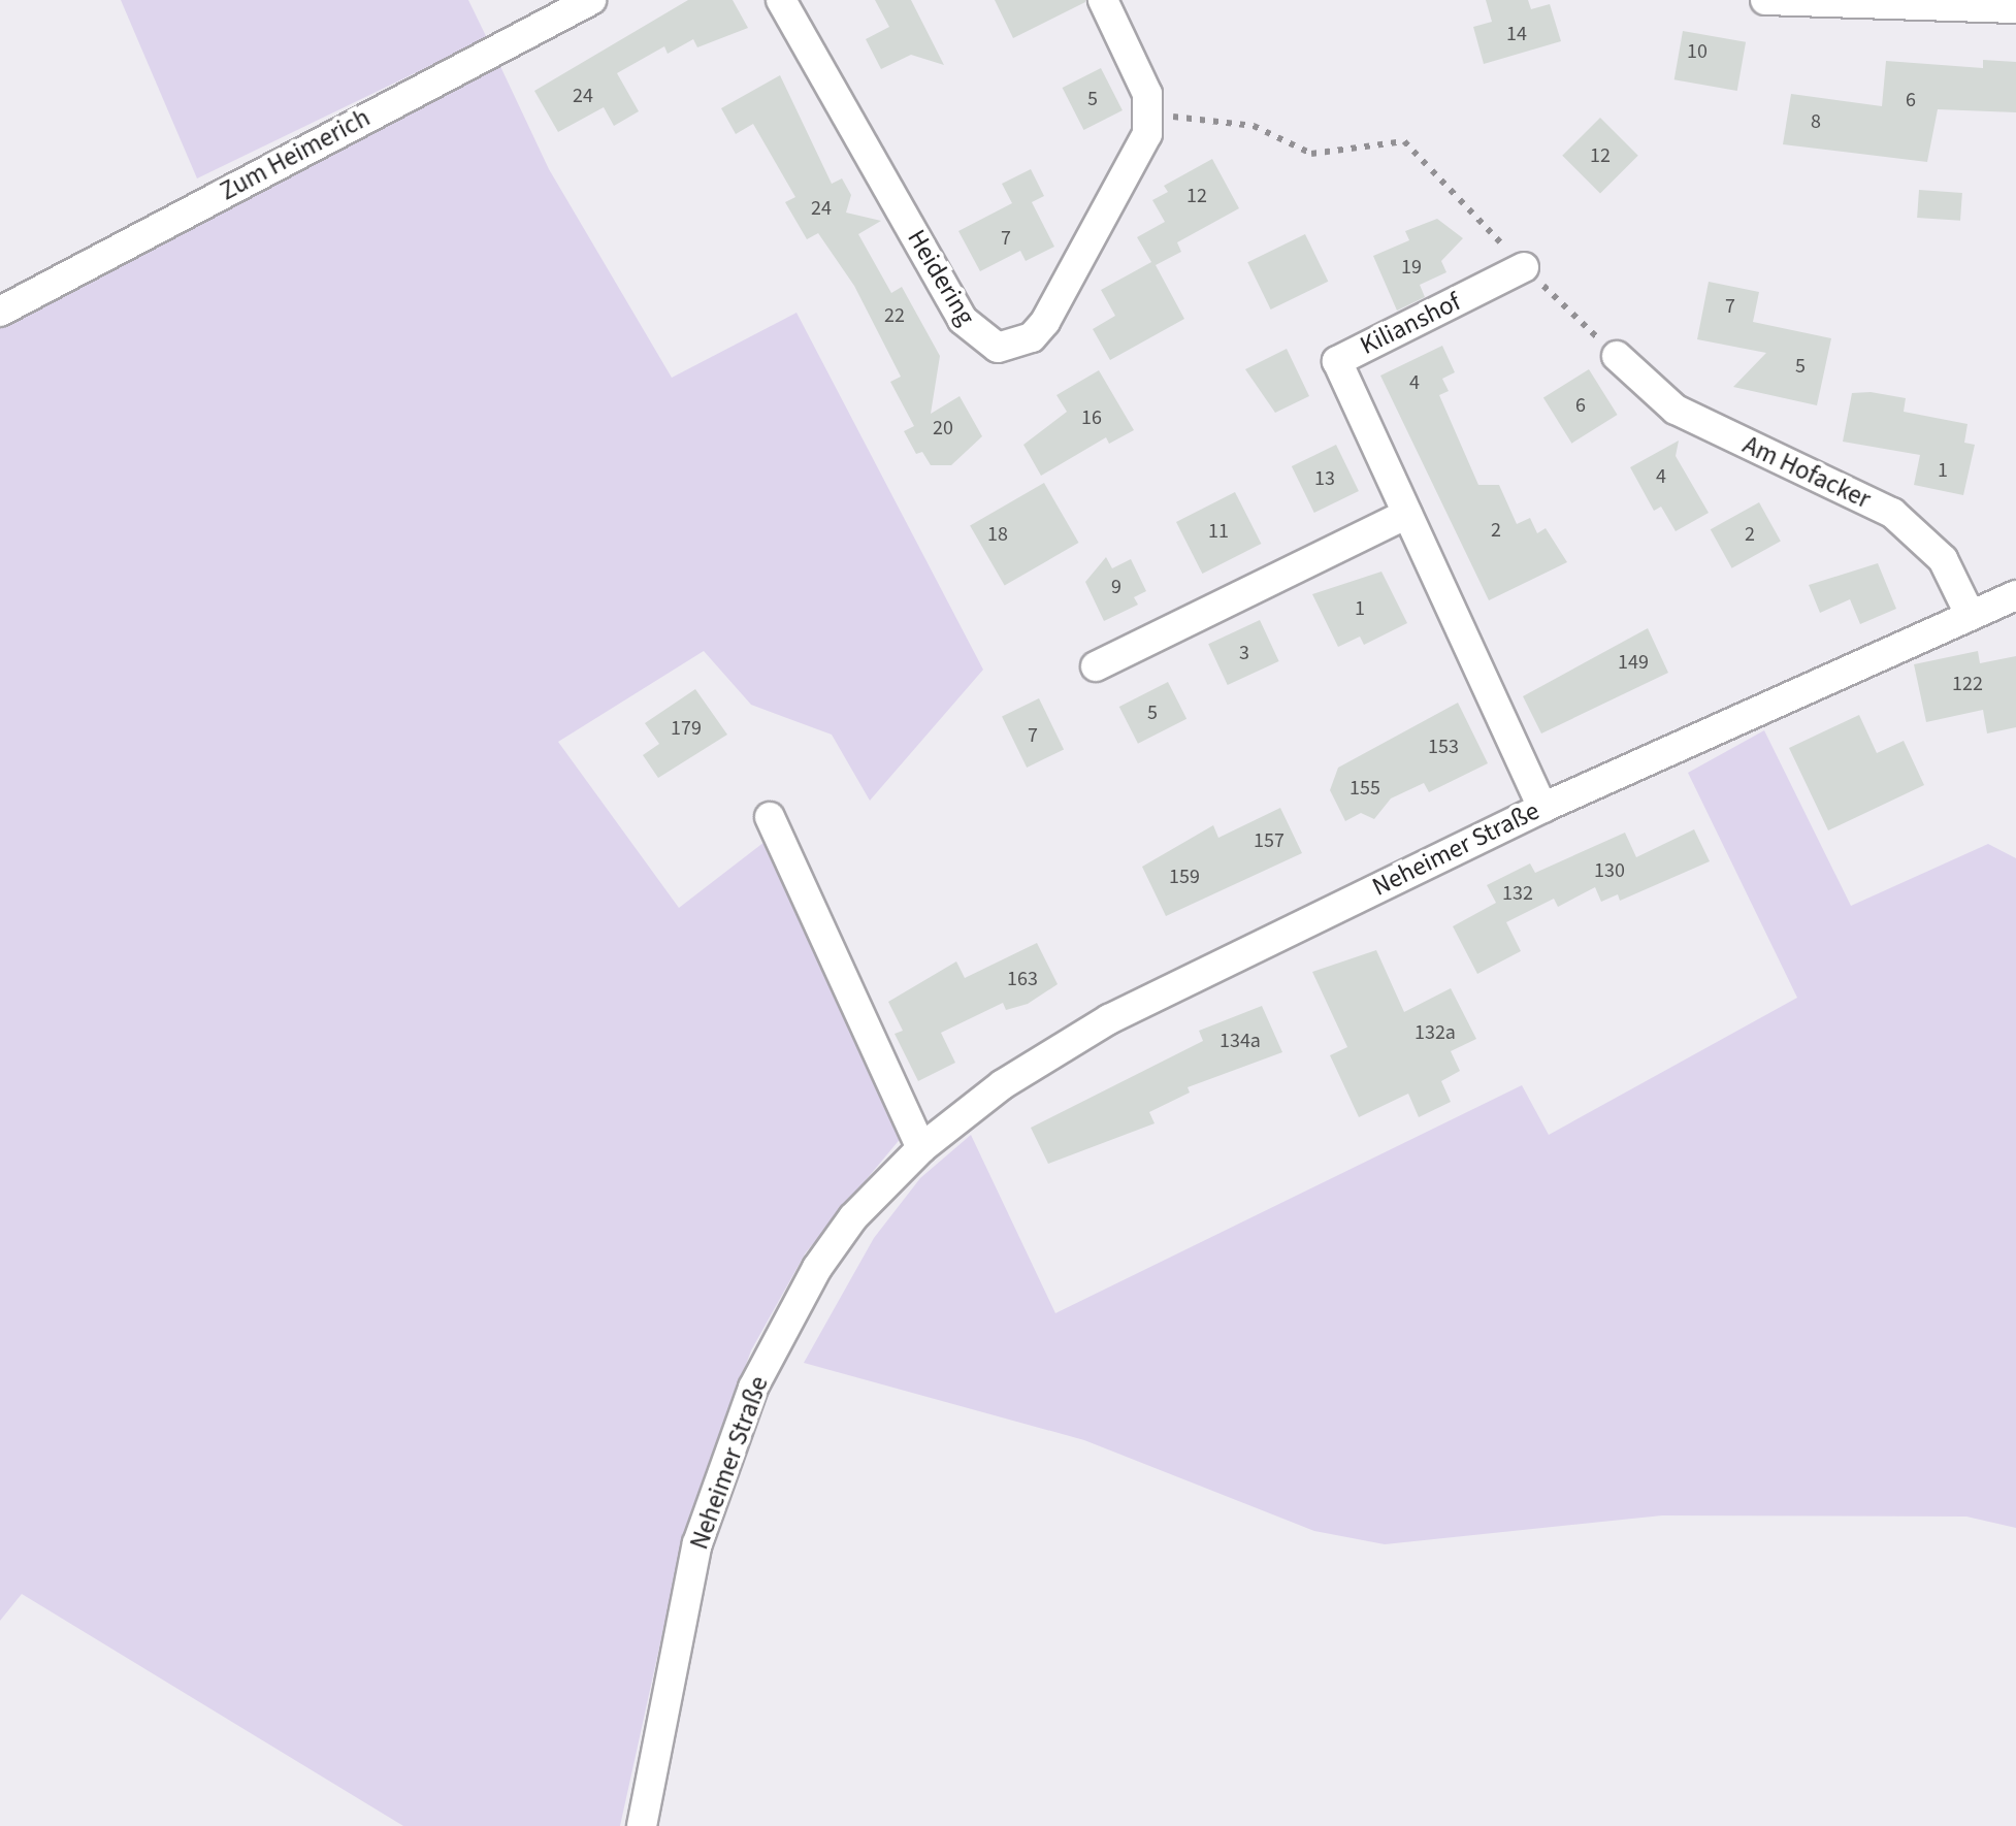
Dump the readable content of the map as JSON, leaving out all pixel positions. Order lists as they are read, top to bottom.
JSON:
{
  "streets": {
    "street": [
      "Zum Heimerich",
      "Heidering",
      "Kilianshof",
      "Am Hofacker",
      "Neheimer Straße"
    ]
  },
  "crossings": [
    ["Kilianshof", "Neheimer Straße"],
    ["Am Hofacker", "Neheimer Straße"]
  ],
  "house_numbers": [
    "14",
    "10",
    "24",
    "5",
    "6",
    "8",
    "12",
    "12",
    "24",
    "7",
    "19",
    "7",
    "22",
    "5",
    "4",
    "6",
    "16",
    "20",
    "1",
    "4",
    "13",
    "2",
    "11",
    "18",
    "2",
    "9",
    "1",
    "3",
    "149",
    "122",
    "5",
    "179",
    "7",
    "153",
    "155",
    "157",
    "130",
    "159",
    "132",
    "163",
    "132a",
    "134a"
  ]
}
